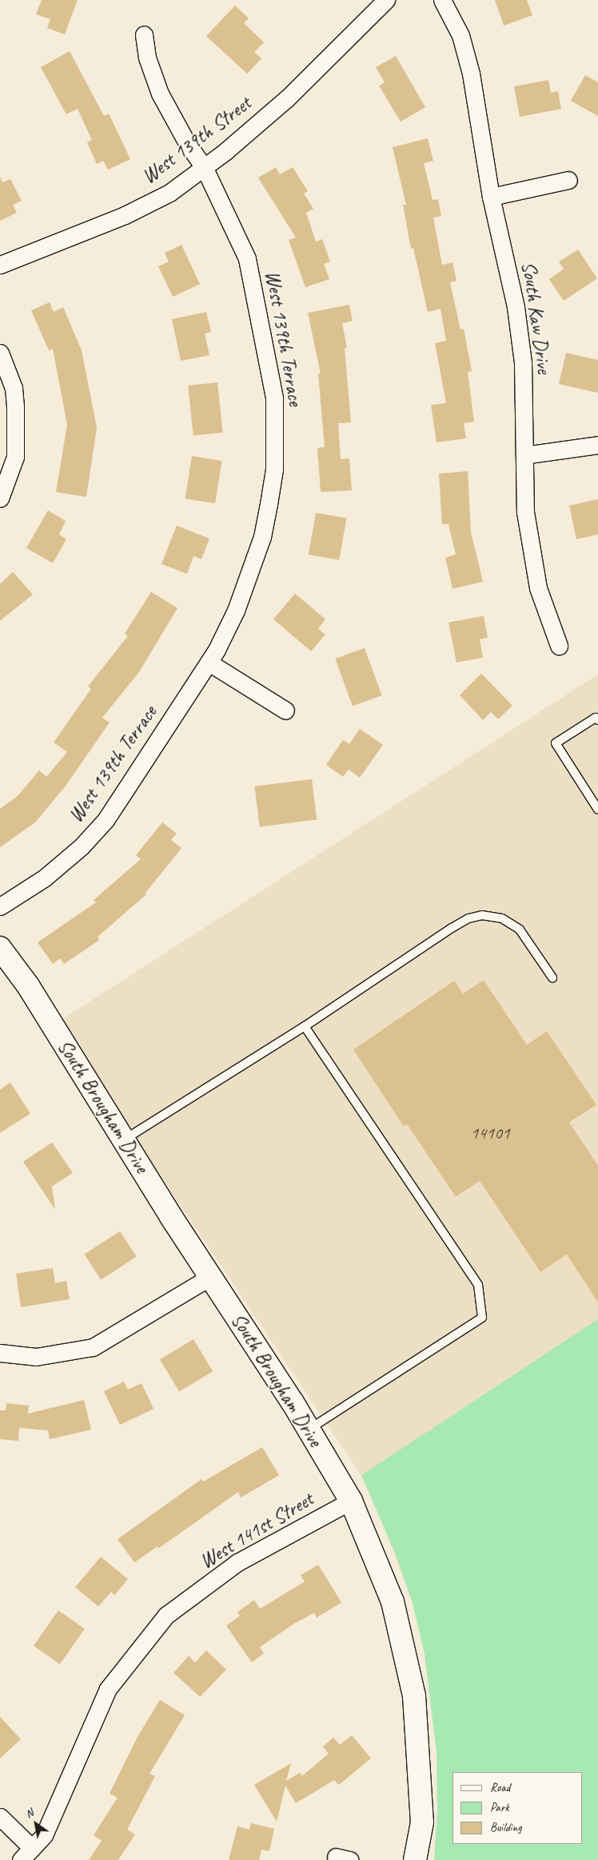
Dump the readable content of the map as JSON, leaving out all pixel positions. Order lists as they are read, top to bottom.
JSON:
{
  "streets": {
    "street": [
      "West 139th Street",
      "South Kaw Drive",
      "West 139th Terrace",
      "South Brougham Drive",
      "West 141st Street"
    ]
  },
  "crossings": [
    ["West 139th Street", "West 139th Terrace"],
    ["South Brougham Drive", "West 141st Street"]
  ],
  "house_numbers": ["14101"],
  "legend": ["Road", "Park", "Building"],
  "north": "top left"
}
